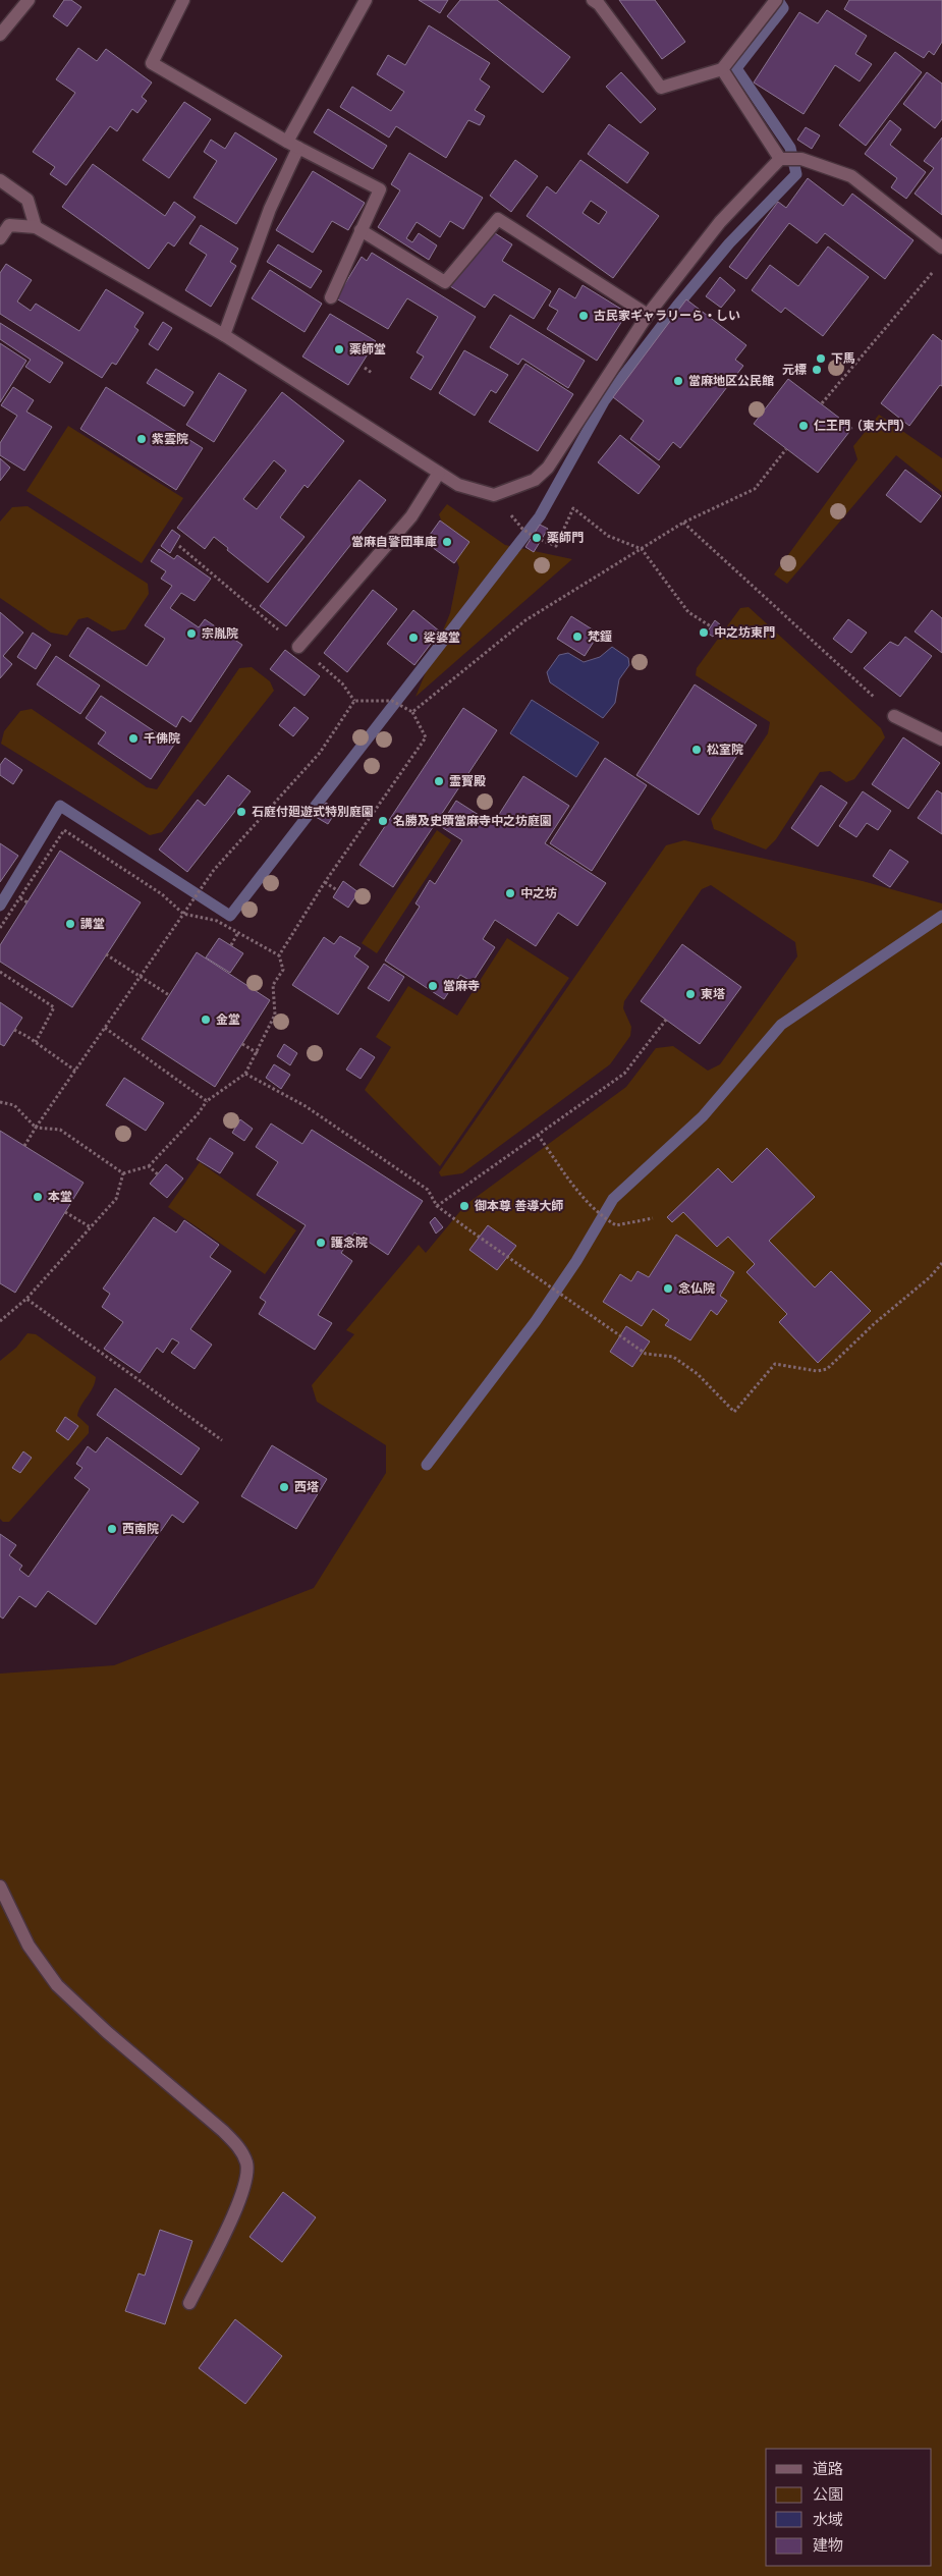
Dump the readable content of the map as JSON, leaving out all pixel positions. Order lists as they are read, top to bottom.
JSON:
{
  "places": [
    "古民家ギャラリーら・しい",
    "薬師堂",
    "下馬",
    "元標",
    "當麻地区公民館",
    "仁王門（東大門）",
    "紫雲院",
    "薬師門",
    "當麻自警団車庫",
    "中之坊東門",
    "宗胤院",
    "梵鐘",
    "娑婆堂",
    "千佛院",
    "松室院",
    "霊寳殿",
    "石庭付廻遊式特別庭園",
    "名勝及史蹟當麻寺中之坊庭園",
    "中之坊",
    "講堂",
    "當麻寺",
    "東塔",
    "金堂",
    "本堂",
    "御本尊 善導大師",
    "護念院",
    "念仏院",
    "西塔",
    "西南院"
  ],
  "legend": [
    "道路",
    "公園",
    "水域",
    "建物"
  ]
}
